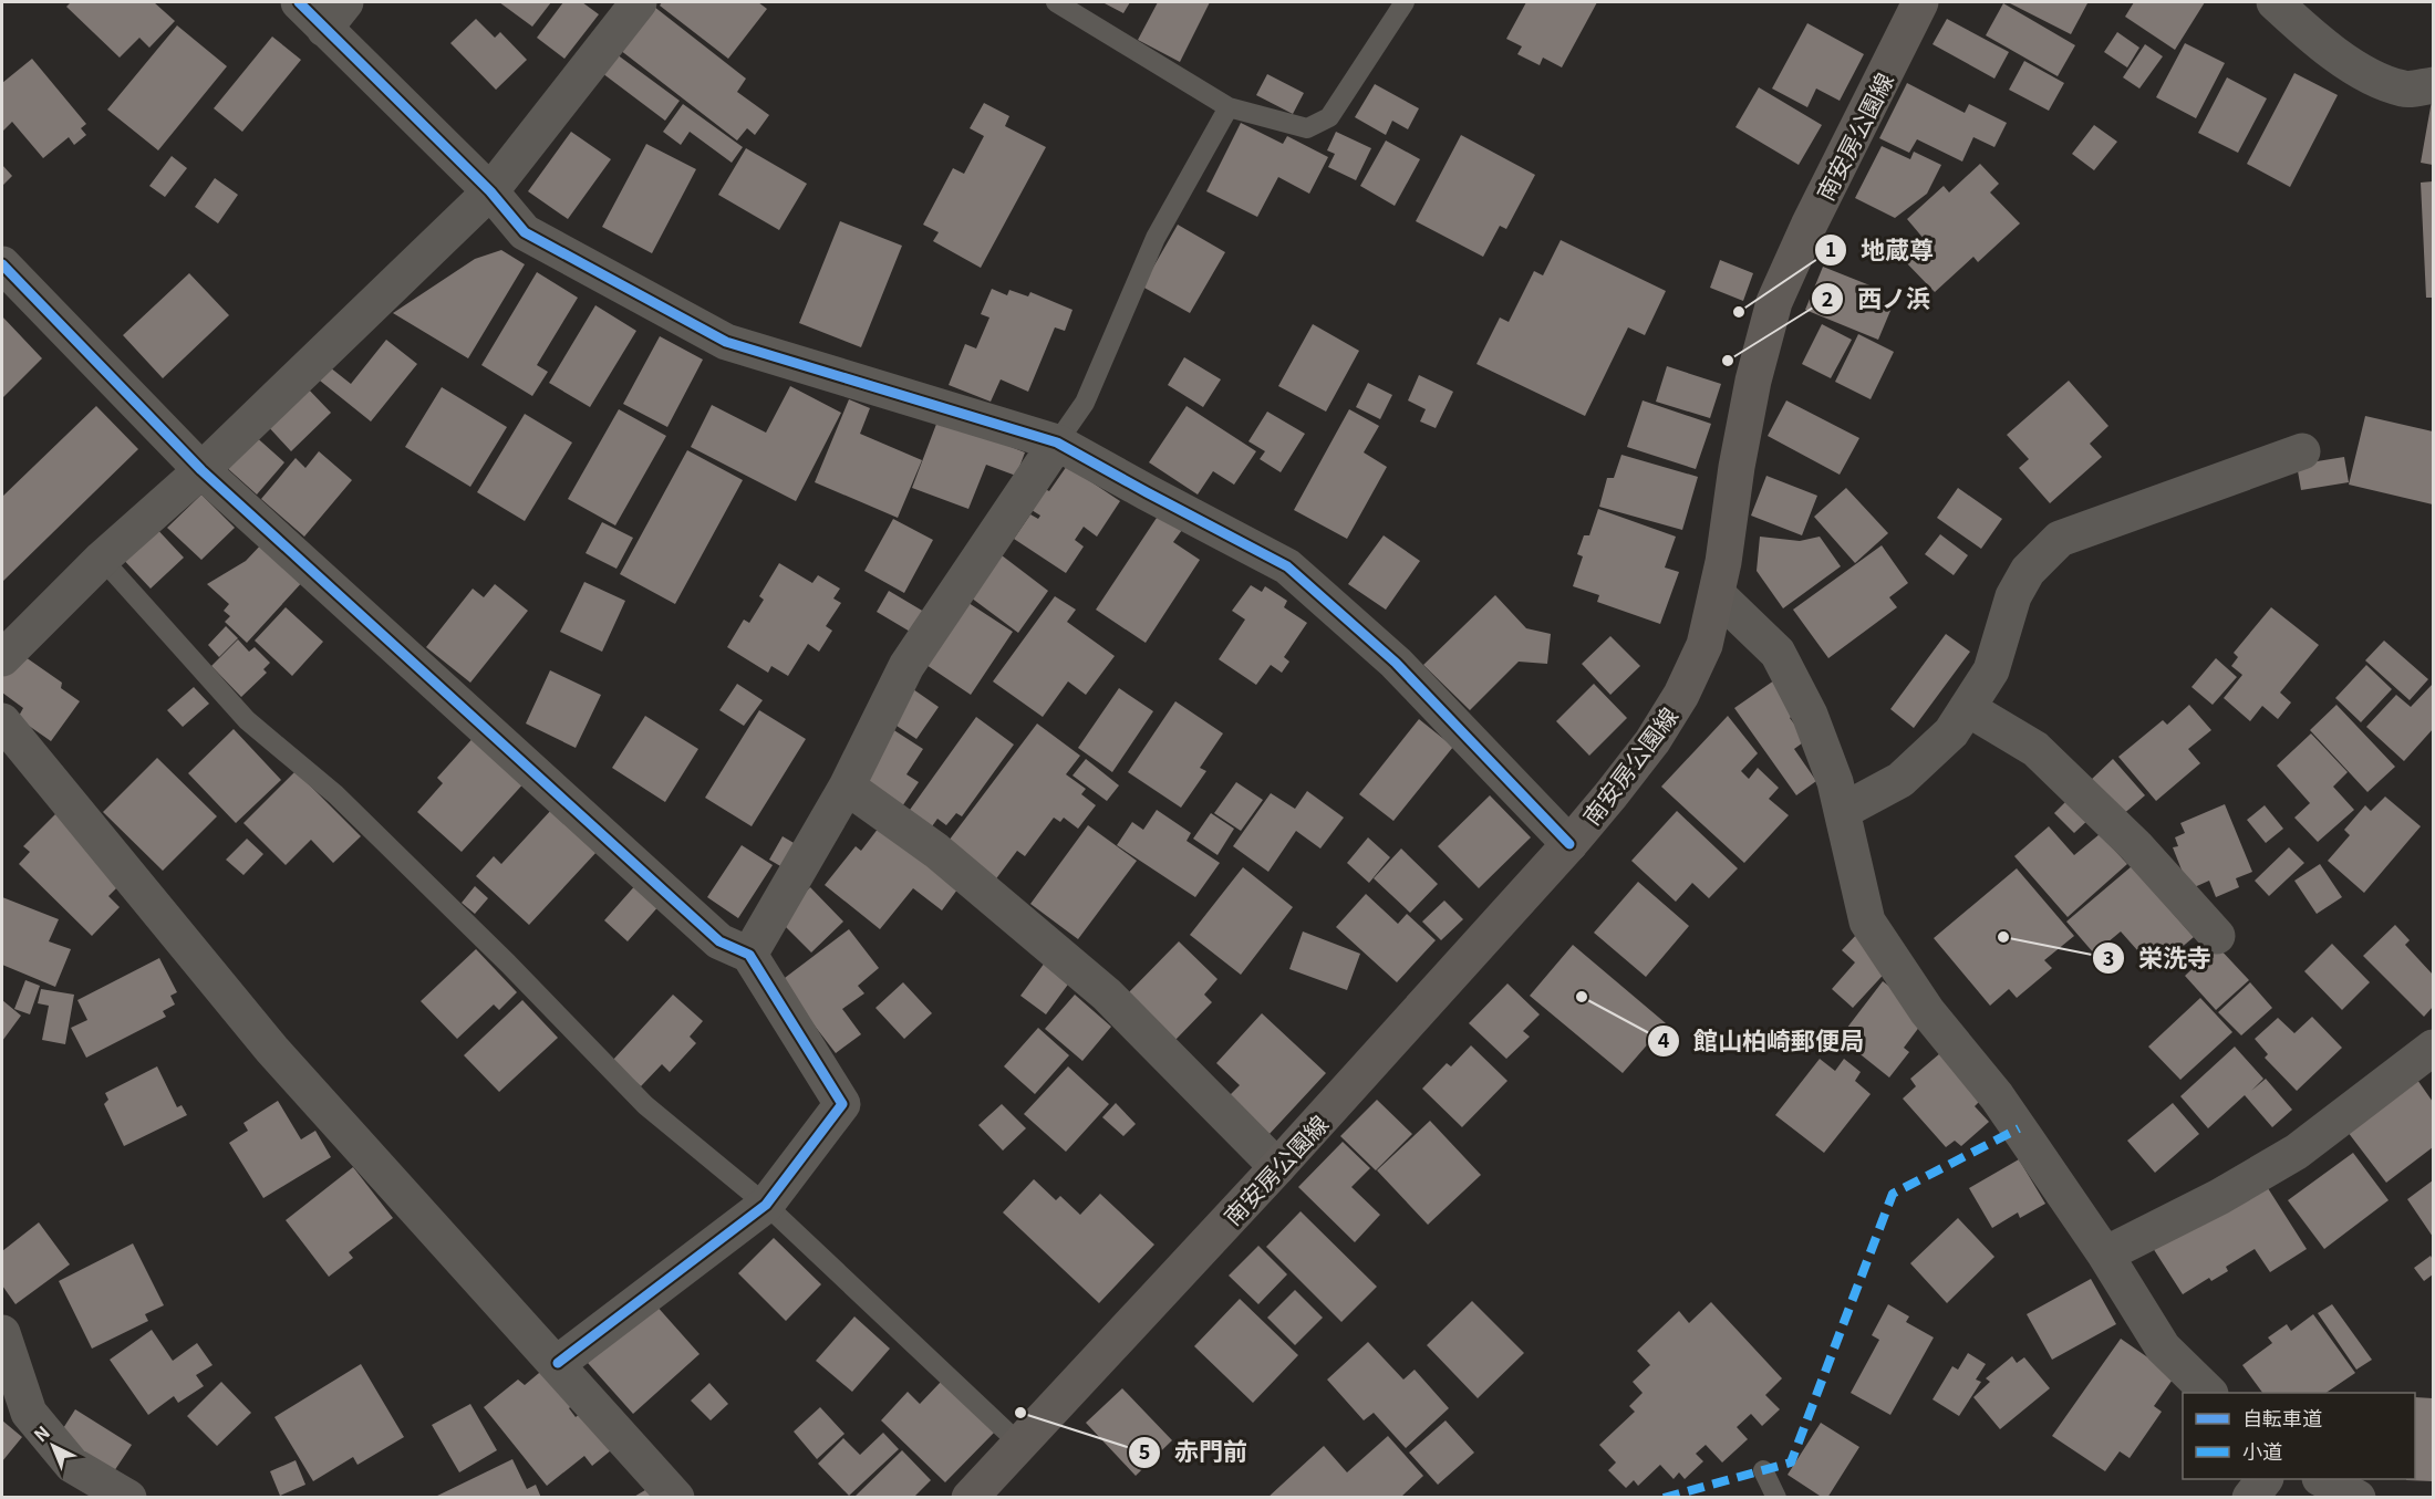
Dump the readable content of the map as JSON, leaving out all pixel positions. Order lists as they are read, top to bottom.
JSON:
{
  "streets": {
    "main road": ["南安房公園線"]
  },
  "places": [
    "地蔵尊",
    "西ノ浜",
    "栄洗寺",
    "館山柏崎郵便局",
    "赤門前"
  ],
  "legend": ["自転車道", "小道"],
  "north": "top left"
}
